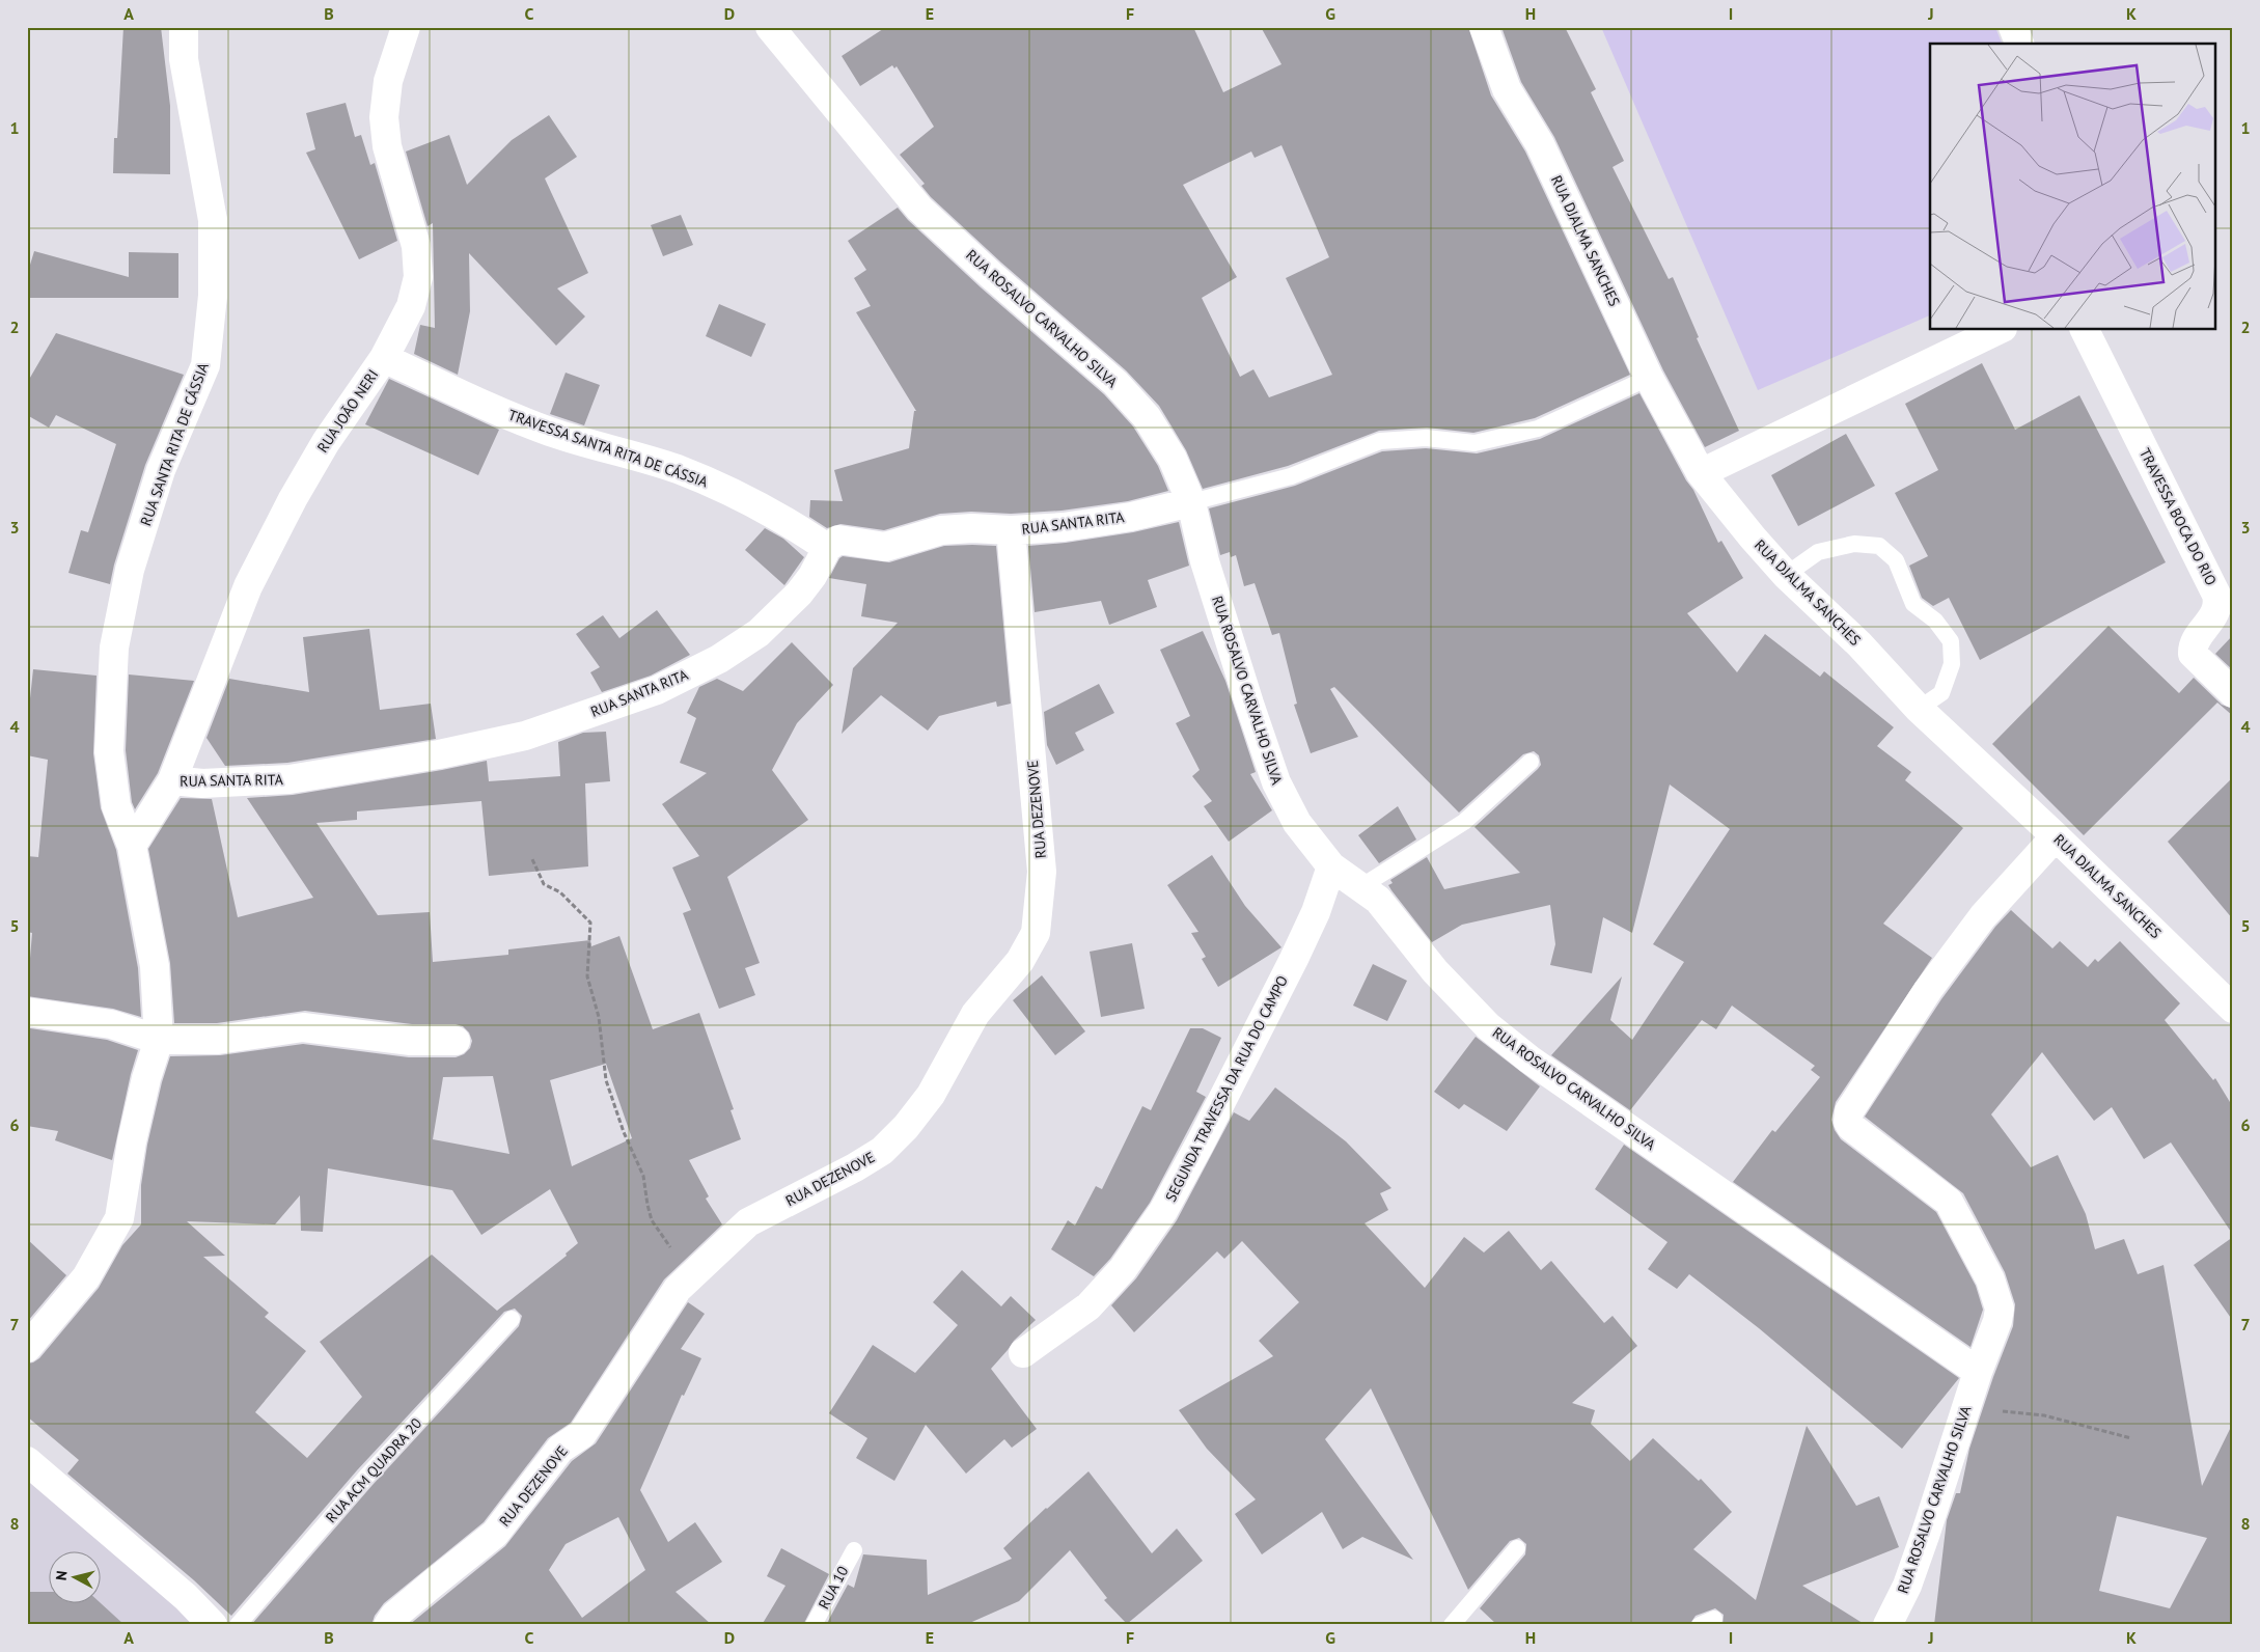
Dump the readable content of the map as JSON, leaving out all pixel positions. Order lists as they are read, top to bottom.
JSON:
{
  "streets": {
    "street": [
      "RUA DJALMA SANCHES",
      "RUA ROSALVO CARVALHO SILVA",
      "RUA JOÃO NERI",
      "RUA SANTA RITA DE CÁSSIA",
      "TRAVESSA SANTA RITA DE CÁSSIA",
      "TRAVESSA BOCA DO RIO",
      "RUA SANTA RITA",
      "RUA DEZENOVE",
      "SEGUNDA TRAVESSA DA RUA DO CAMPO"
    ],
    "lane": ["RUA ACM QUADRA 20", "RUA 10"]
  },
  "crossings": [
    ["RUA DJALMA SANCHES", "RUA ROSALVO CARVALHO SILVA"],
    ["RUA ROSALVO CARVALHO SILVA", "RUA SANTA RITA"],
    ["RUA ROSALVO CARVALHO SILVA", "SEGUNDA TRAVESSA DA RUA DO CAMPO"],
    ["RUA JOÃO NERI", "TRAVESSA SANTA RITA DE CÁSSIA"],
    ["RUA JOÃO NERI", "RUA SANTA RITA"],
    ["RUA SANTA RITA DE CÁSSIA", "RUA SANTA RITA"],
    ["TRAVESSA SANTA RITA DE CÁSSIA", "RUA SANTA RITA"],
    ["RUA SANTA RITA", "RUA DEZENOVE"]
  ],
  "north": "left",
  "grid": {
    "columns": [
      "A",
      "B",
      "C",
      "D",
      "E",
      "F",
      "G",
      "H",
      "I",
      "J",
      "K"
    ],
    "rows": [
      "1",
      "2",
      "3",
      "4",
      "5",
      "6",
      "7",
      "8"
    ]
  }
}
